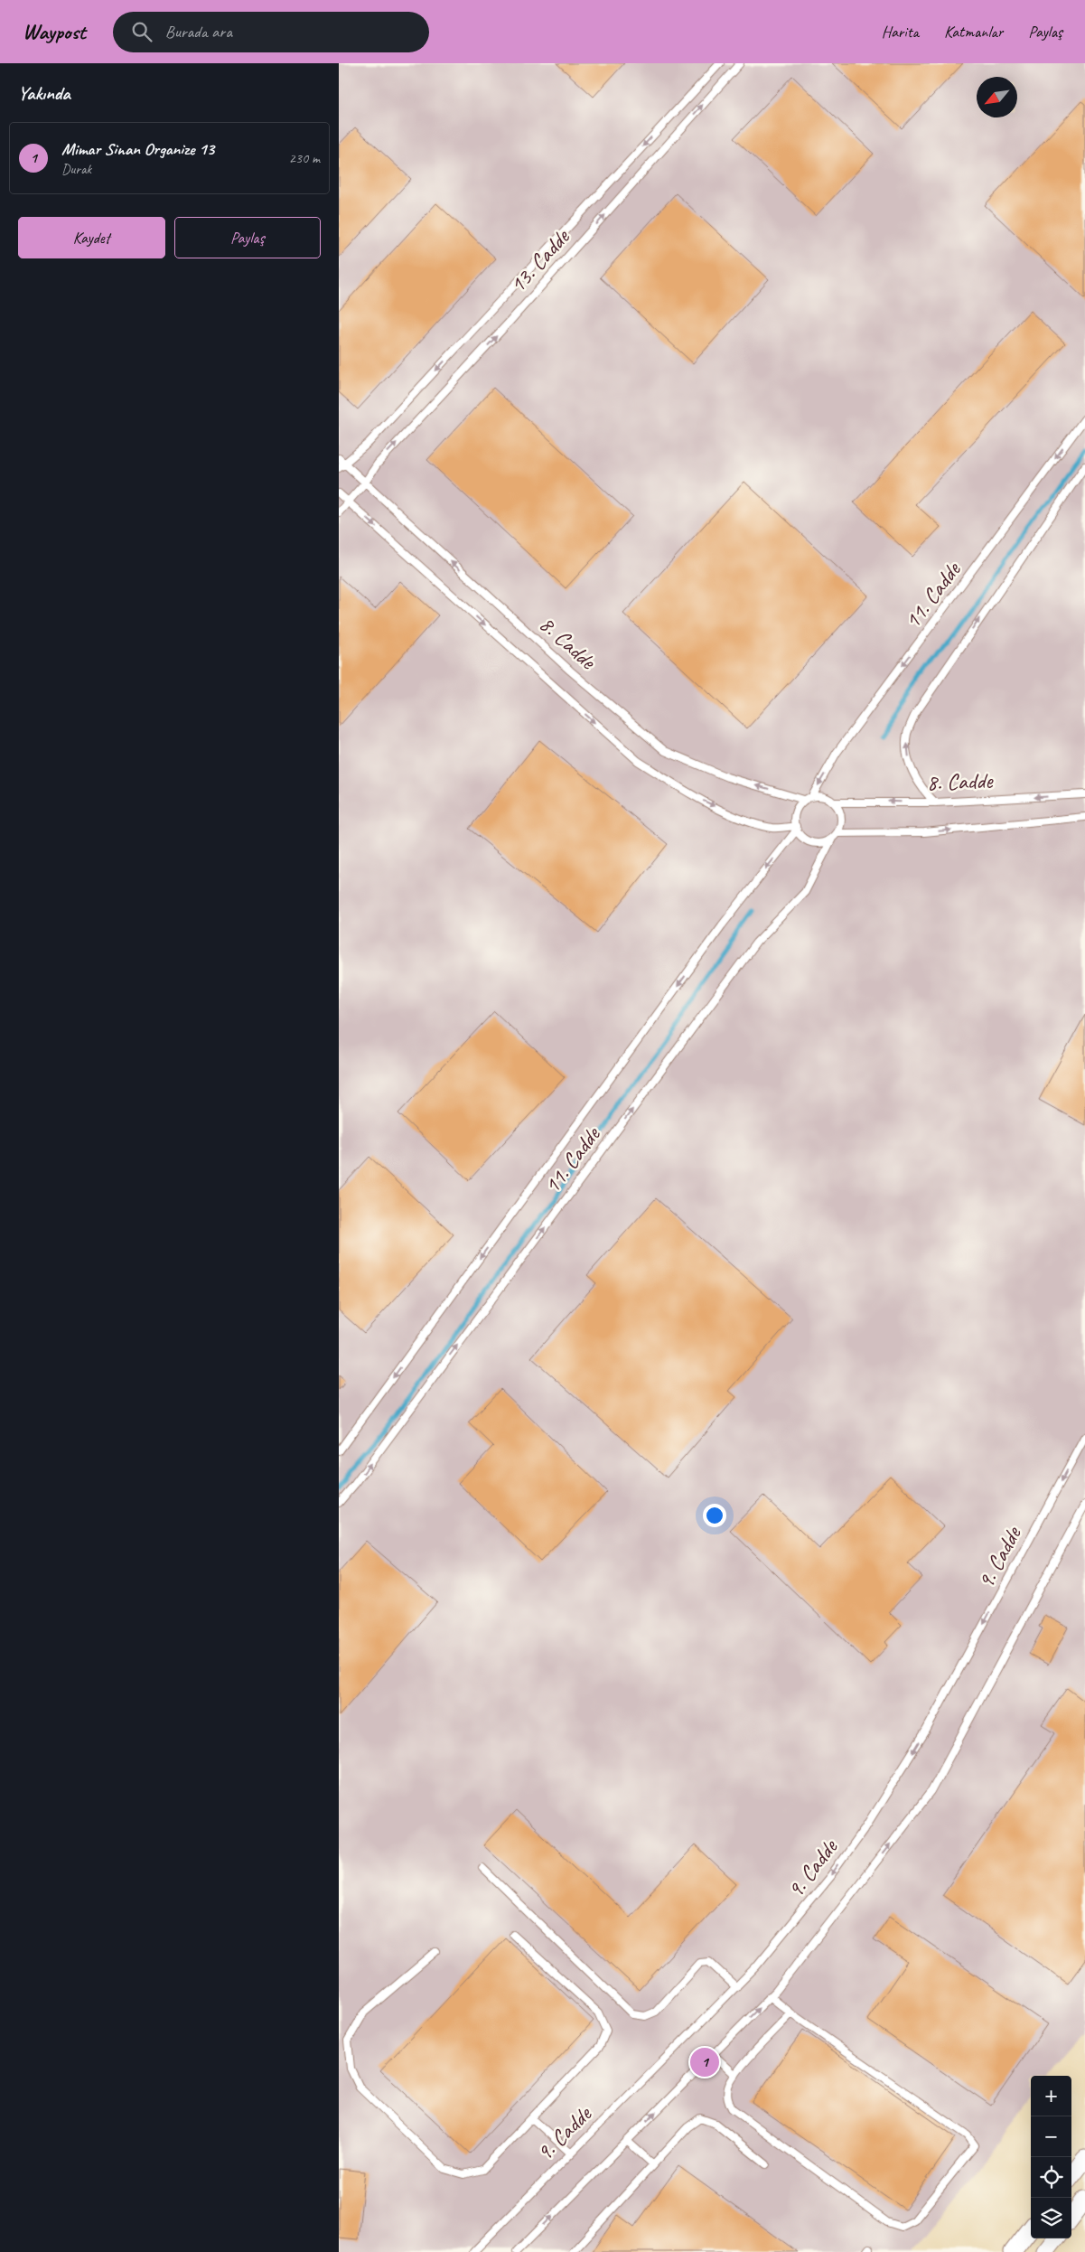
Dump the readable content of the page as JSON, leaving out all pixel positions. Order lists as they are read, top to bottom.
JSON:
{
  "streets": {
    "lane": [
      "13. Cadde",
      "11. Cadde",
      "8. Cadde",
      "9. Cadde"
    ]
  },
  "crossings": [
    ["13. Cadde", "8. Cadde"],
    ["11. Cadde", "8. Cadde"]
  ],
  "north": "bottom left",
  "page": {
    "header": "Waypost",
    "search": "Burada ara",
    "nav": ["Harita", "Katmanlar", "Paylaş"],
    "heading": "Yakında",
    "list": [
      {
        "mark": "1",
        "name": "Mimar Sinan Organize 13",
        "note": "Durak",
        "value": "230 m"
      }
    ],
    "buttons": ["Kaydet", "Paylaş"],
    "pins": "1",
    "map_buttons": ["+", "−"]
  }
}
